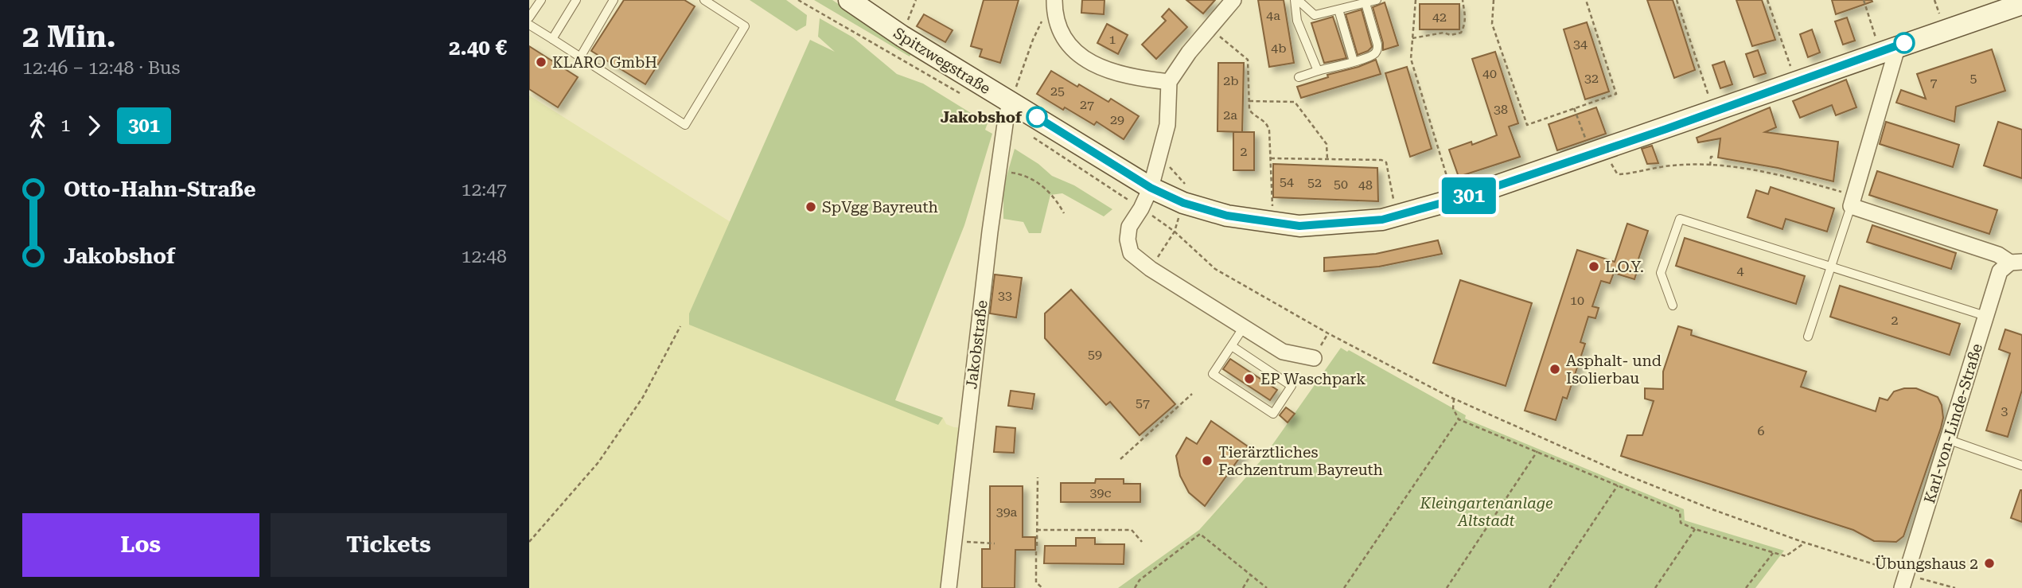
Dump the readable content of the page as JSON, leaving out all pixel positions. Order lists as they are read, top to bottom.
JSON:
{
  "streets": {
    "street": ["Spitzwegstraße", "Jakobstraße", "Karl-von-Linde-Straße"]
  },
  "crossings": [
    ["Spitzwegstraße", "Jakobstraße"]
  ],
  "parks": ["Kleingartenanlage Altstadt"],
  "places": [
    "KLARO GmbH",
    "Jakobshof",
    "SpVgg Bayreuth",
    "L.O.Y.",
    "Asphalt- und Isolierbau",
    "EP Waschpark",
    "Tierärztliches Fachzentrum Bayreuth",
    "Übungshaus 2"
  ],
  "lines": ["bus line 301"],
  "house_numbers": [
    "4a",
    "42",
    "1",
    "34",
    "4b",
    "40",
    "32",
    "5",
    "2b",
    "7",
    "25",
    "27",
    "38",
    "2a",
    "29",
    "2",
    "54",
    "52",
    "50",
    "48",
    "4",
    "33",
    "10",
    "2",
    "59",
    "57",
    "3",
    "6",
    "39c",
    "39a"
  ],
  "page": {
    "heading": ["2 Min.", "12:46 – 12:48 · Bus", "2.40 €"],
    "on_map": "301",
    "legs": ["1", "301"],
    "list": [
      {
        "name": "Otto-Hahn-Straße",
        "value": "12:47"
      },
      {
        "name": "Jakobshof",
        "value": "12:48"
      }
    ],
    "buttons": ["Los", "Tickets"]
  }
}
